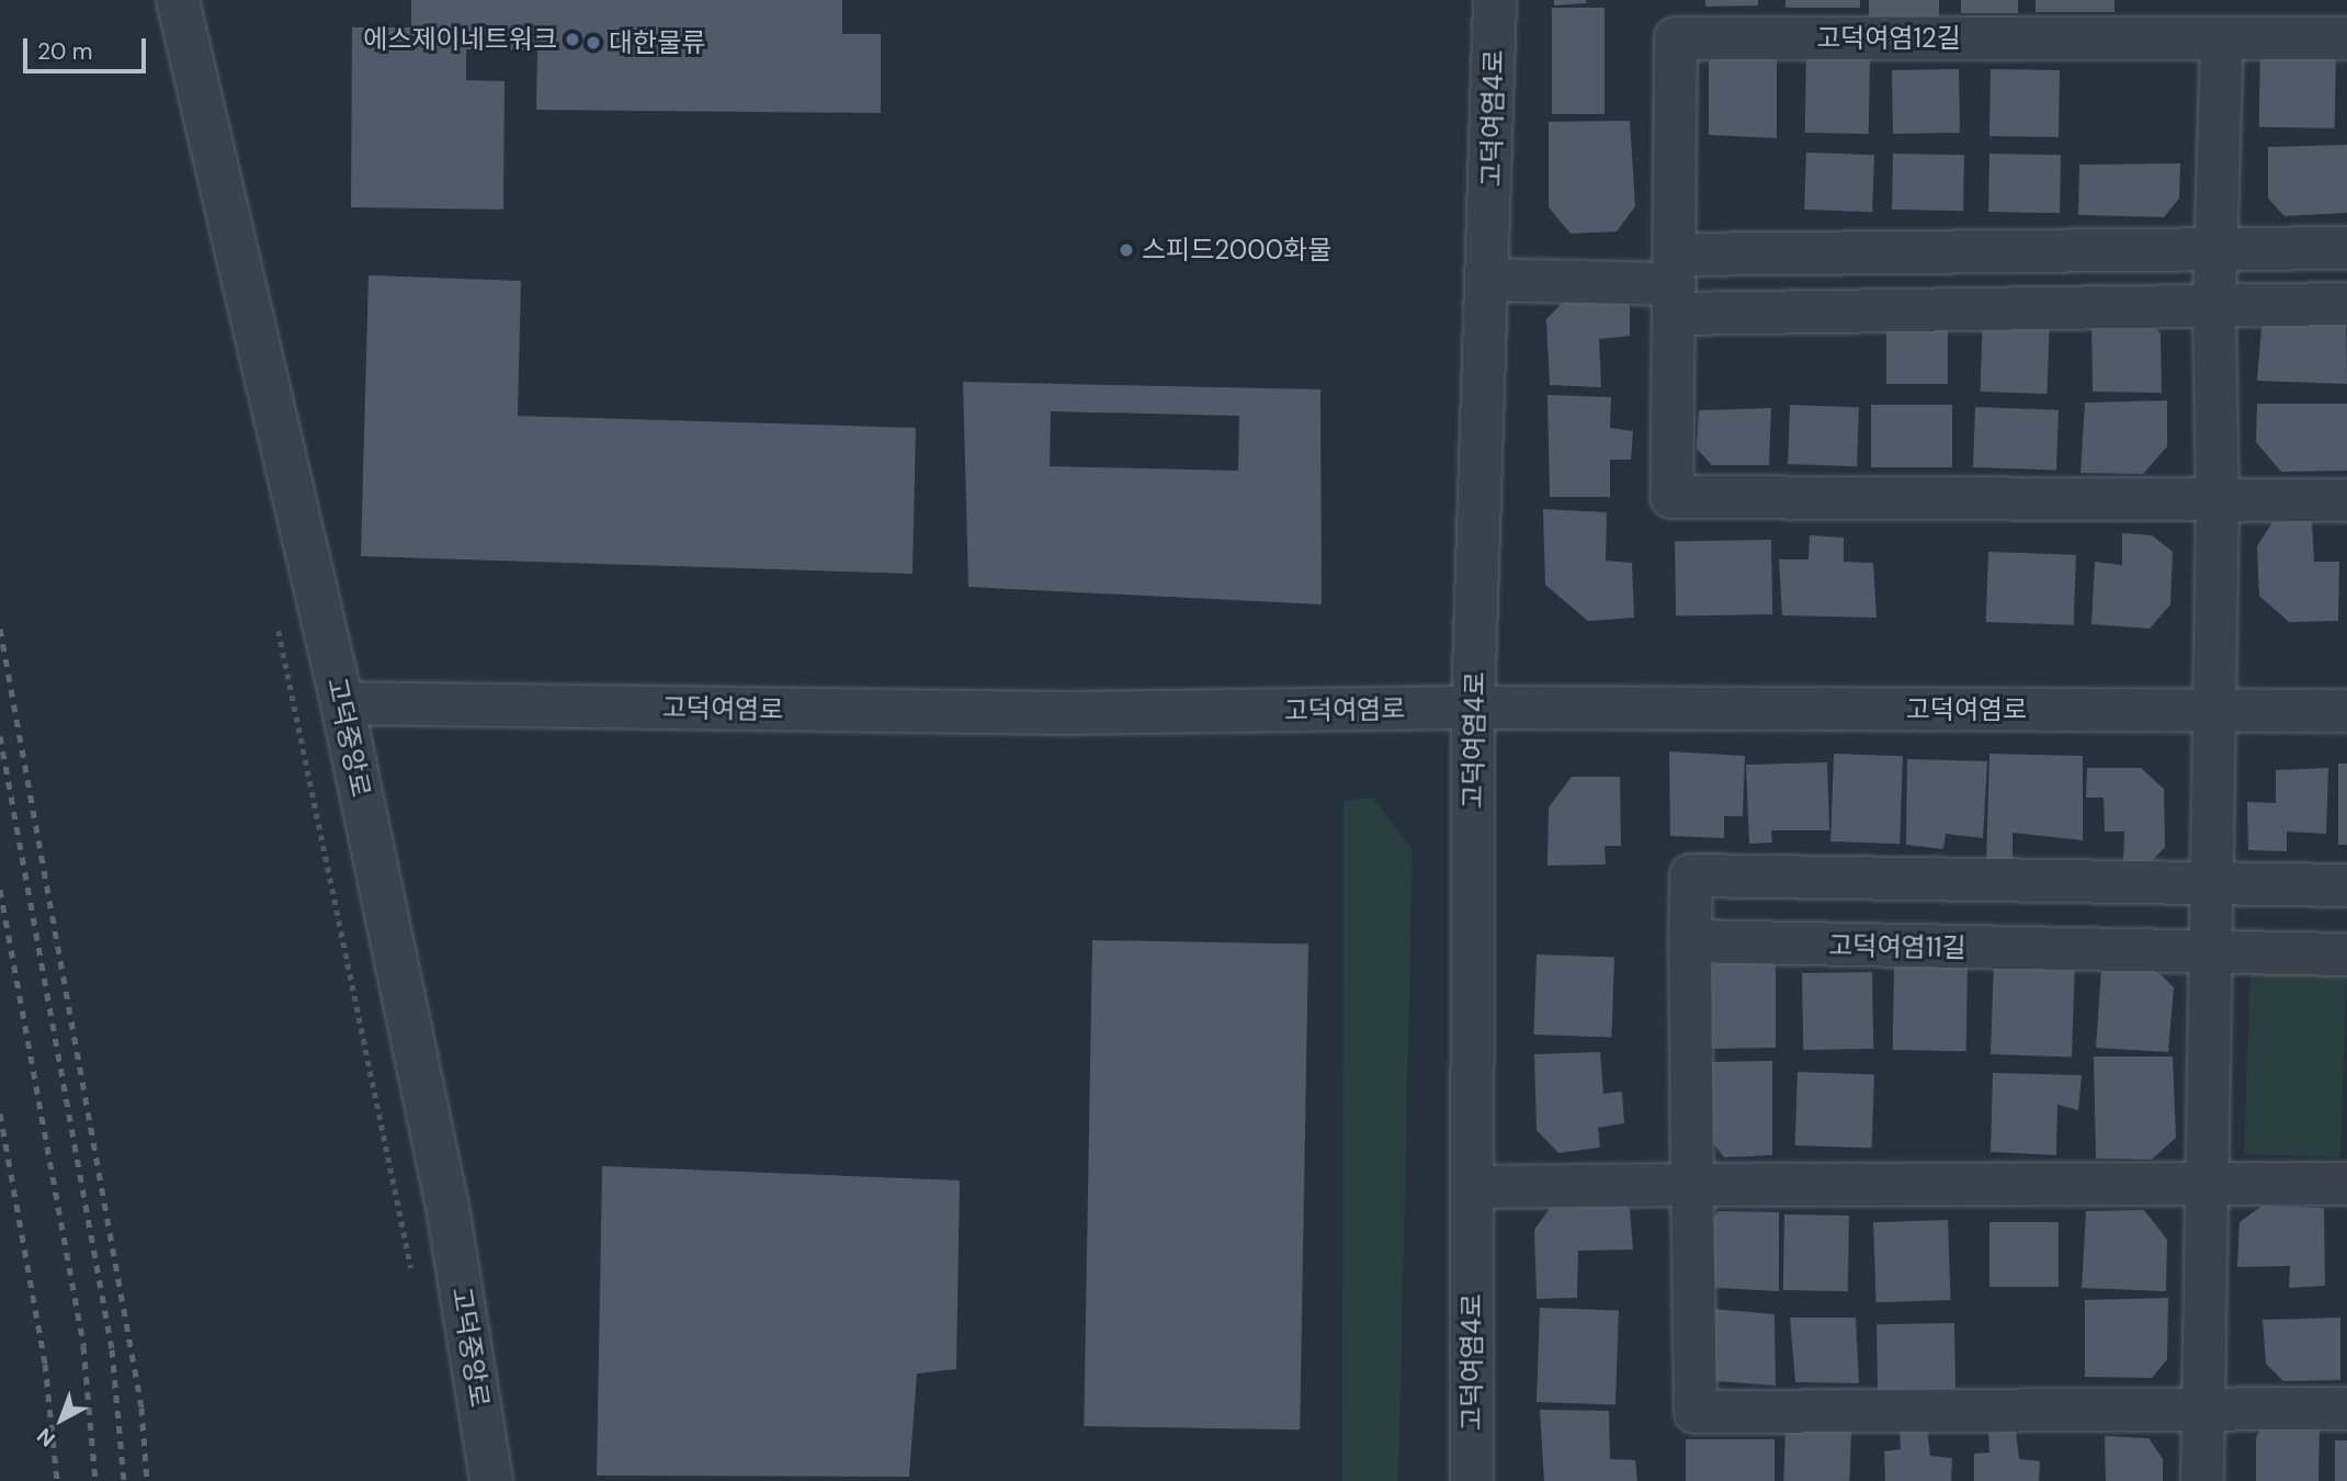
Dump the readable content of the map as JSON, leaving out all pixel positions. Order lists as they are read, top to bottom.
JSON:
{
  "streets": {
    "street": [
      "고덕여염12길",
      "고덕여염4로",
      "고덕여염로",
      "고덕중앙로",
      "고덕여염11길"
    ]
  },
  "crossings": [
    ["고덕여염4로", "고덕여염로"],
    ["고덕여염로", "고덕중앙로"]
  ],
  "places": ["에스제이네트워크", "대한물류", "스피드2000화물"],
  "scale_bar": "20 m",
  "north": "bottom left"
}
